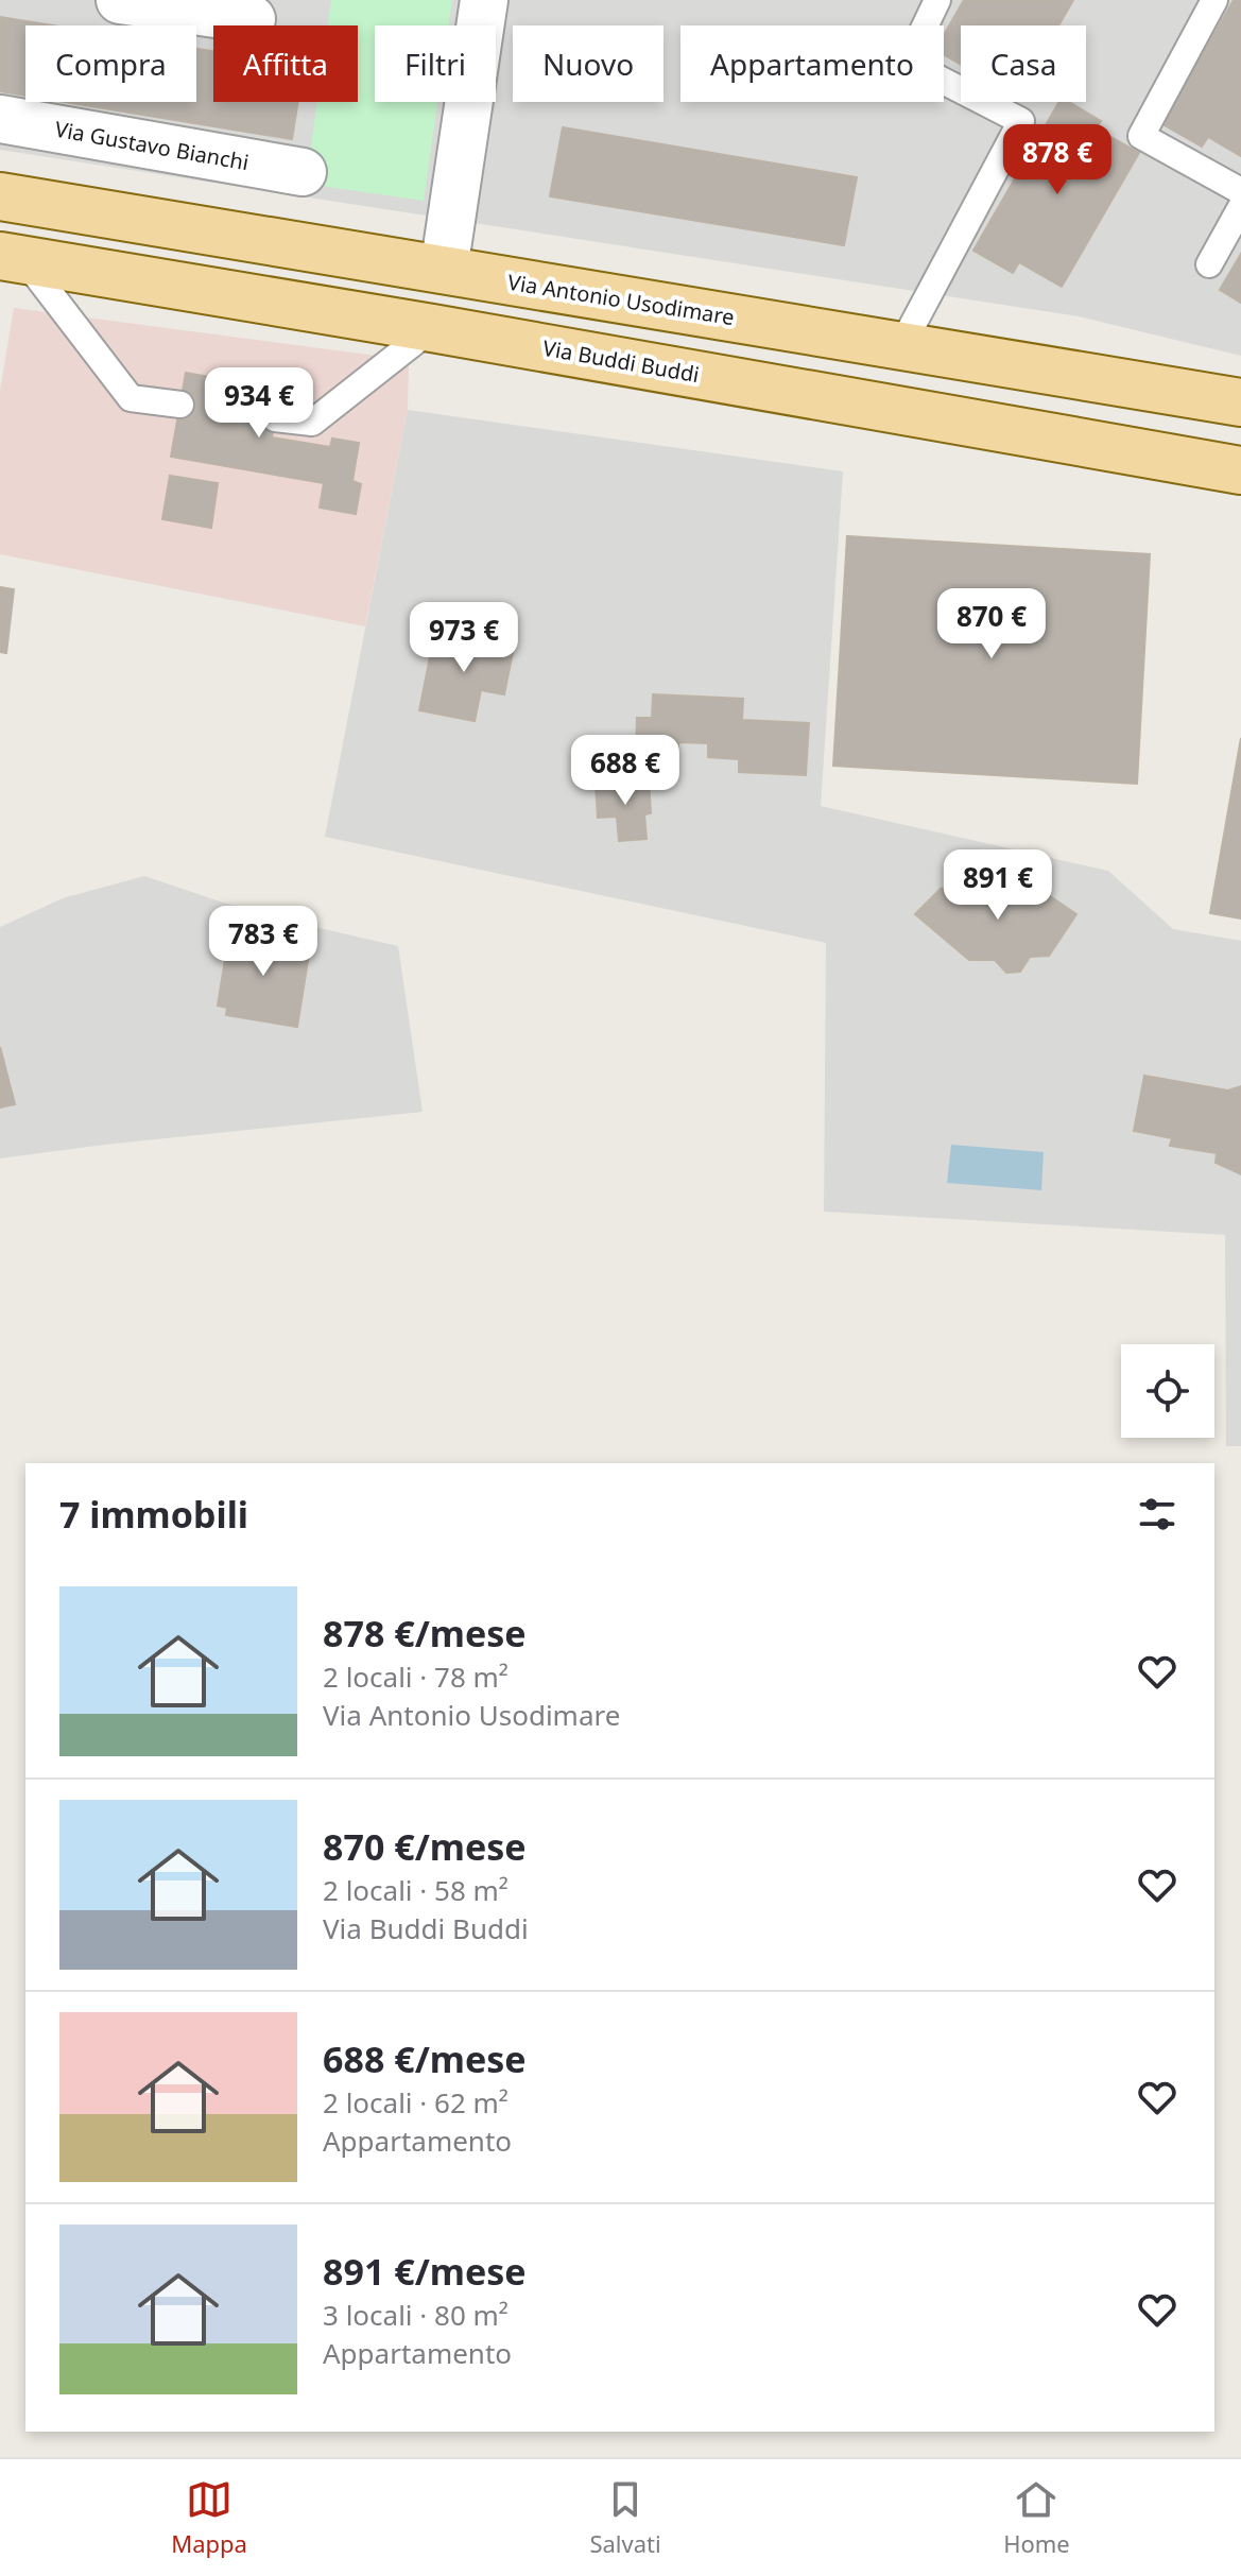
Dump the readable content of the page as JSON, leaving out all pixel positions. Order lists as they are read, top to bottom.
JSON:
{
  "streets": {
    "main road": ["Via Antonio Usodimare", "Via Buddi Buddi"],
    "street": ["Via Gustavo Bianchi"]
  },
  "page": {
    "chip": [
      "Compra",
      "Affitta",
      "Filtri",
      "Nuovo",
      "Appartamento",
      "Casa"
    ],
    "price": [
      "878 €",
      "934 €",
      "870 €",
      "973 €",
      "688 €",
      "891 €",
      "783 €"
    ],
    "heading": "7 immobili",
    "list": [
      {
        "name": "878 €/mese",
        "note": "2 locali · 78 m² · Via Antonio Usodimare"
      },
      {
        "name": "870 €/mese",
        "note": "2 locali · 58 m² · Via Buddi Buddi"
      },
      {
        "name": "688 €/mese",
        "note": "2 locali · 62 m² · Appartamento"
      },
      {
        "name": "891 €/mese",
        "note": "3 locali · 80 m² · Appartamento"
      }
    ],
    "tabs": ["Mappa", "Salvati", "Home"]
  }
}
